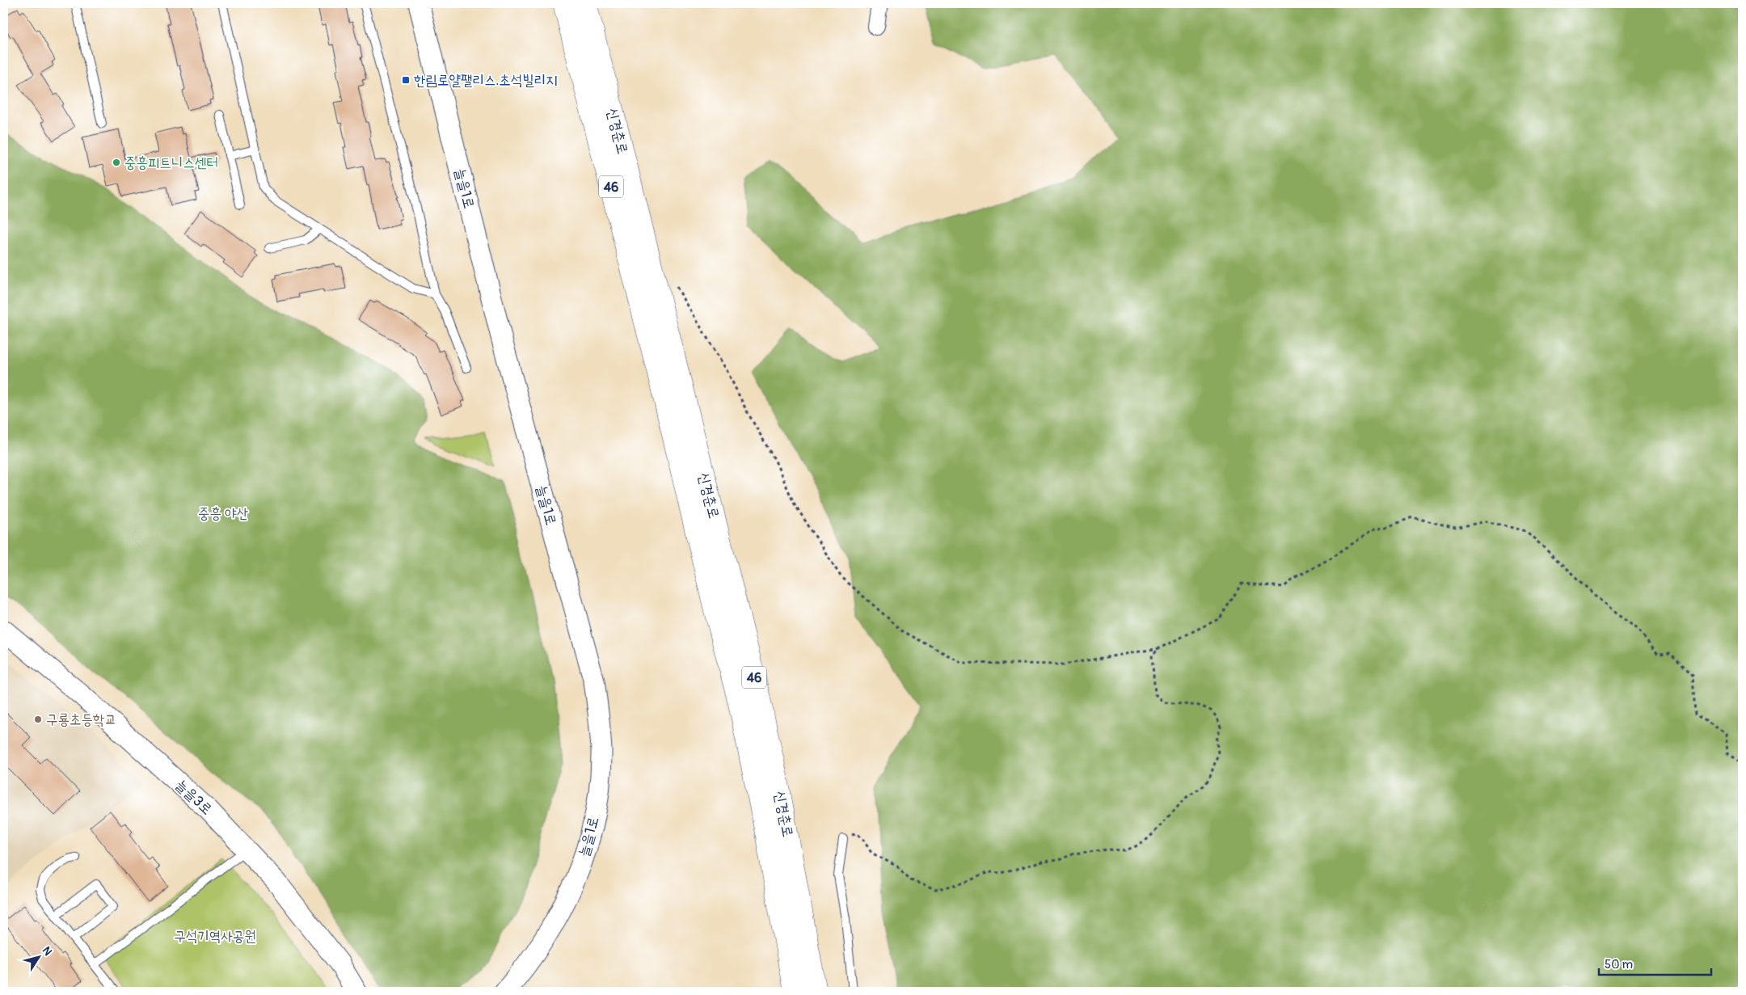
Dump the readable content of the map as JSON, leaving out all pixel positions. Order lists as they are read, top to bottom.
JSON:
{
  "streets": {
    "highway": ["신경춘로", "46"],
    "street": ["늘을1로", "늘을3로"]
  },
  "parks": ["중흥 야산", "구석기역사공원"],
  "places": {
    "transit": ["한림로얄팰리스.초석빌리지"],
    "other": ["중흥피트니스센터", "구룡초등학교"]
  },
  "scale_bar": "50 m",
  "north": "top right"
}
